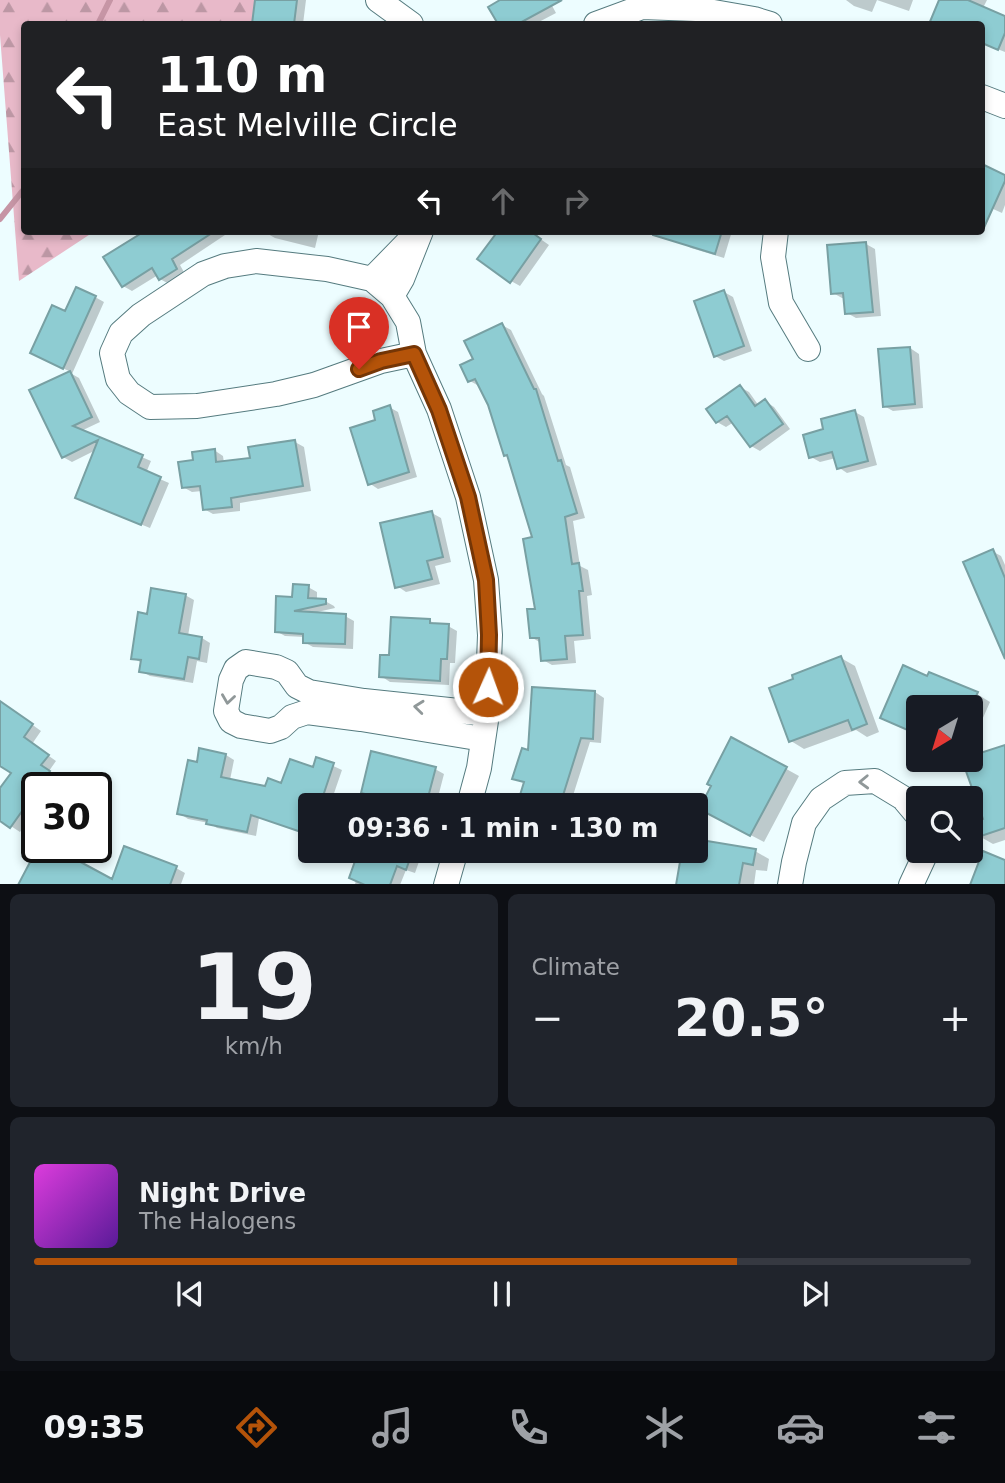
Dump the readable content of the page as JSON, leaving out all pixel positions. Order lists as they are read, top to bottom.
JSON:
{
  "north": "bottom left",
  "page": {
    "turn": ["110 m", "East Melville Circle"],
    "limit": "30",
    "trip": "09:36 · 1 min · 130 m",
    "tile": [
      ["19", "km/h"],
      "Climate"
    ],
    "heat": ["−", "20.5°", "+"],
    "song": ["Night Drive", "The Halogens"],
    "tabs": "09:35"
  }
}
